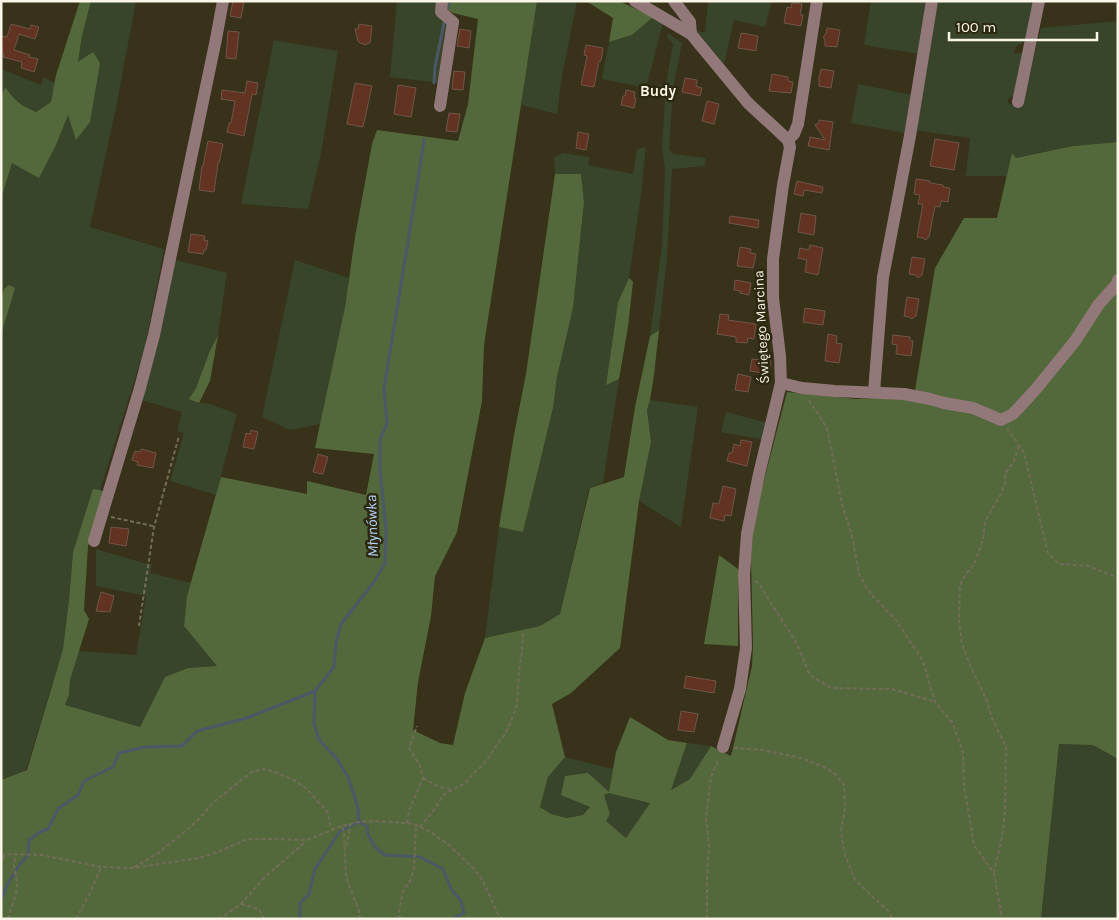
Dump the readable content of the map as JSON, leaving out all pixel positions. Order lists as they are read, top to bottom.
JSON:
{
  "streets": {
    "street": ["Świętego Marcina"]
  },
  "districts": ["Budy"],
  "water": ["Młynówka"],
  "scale_bar": "100 m"
}
